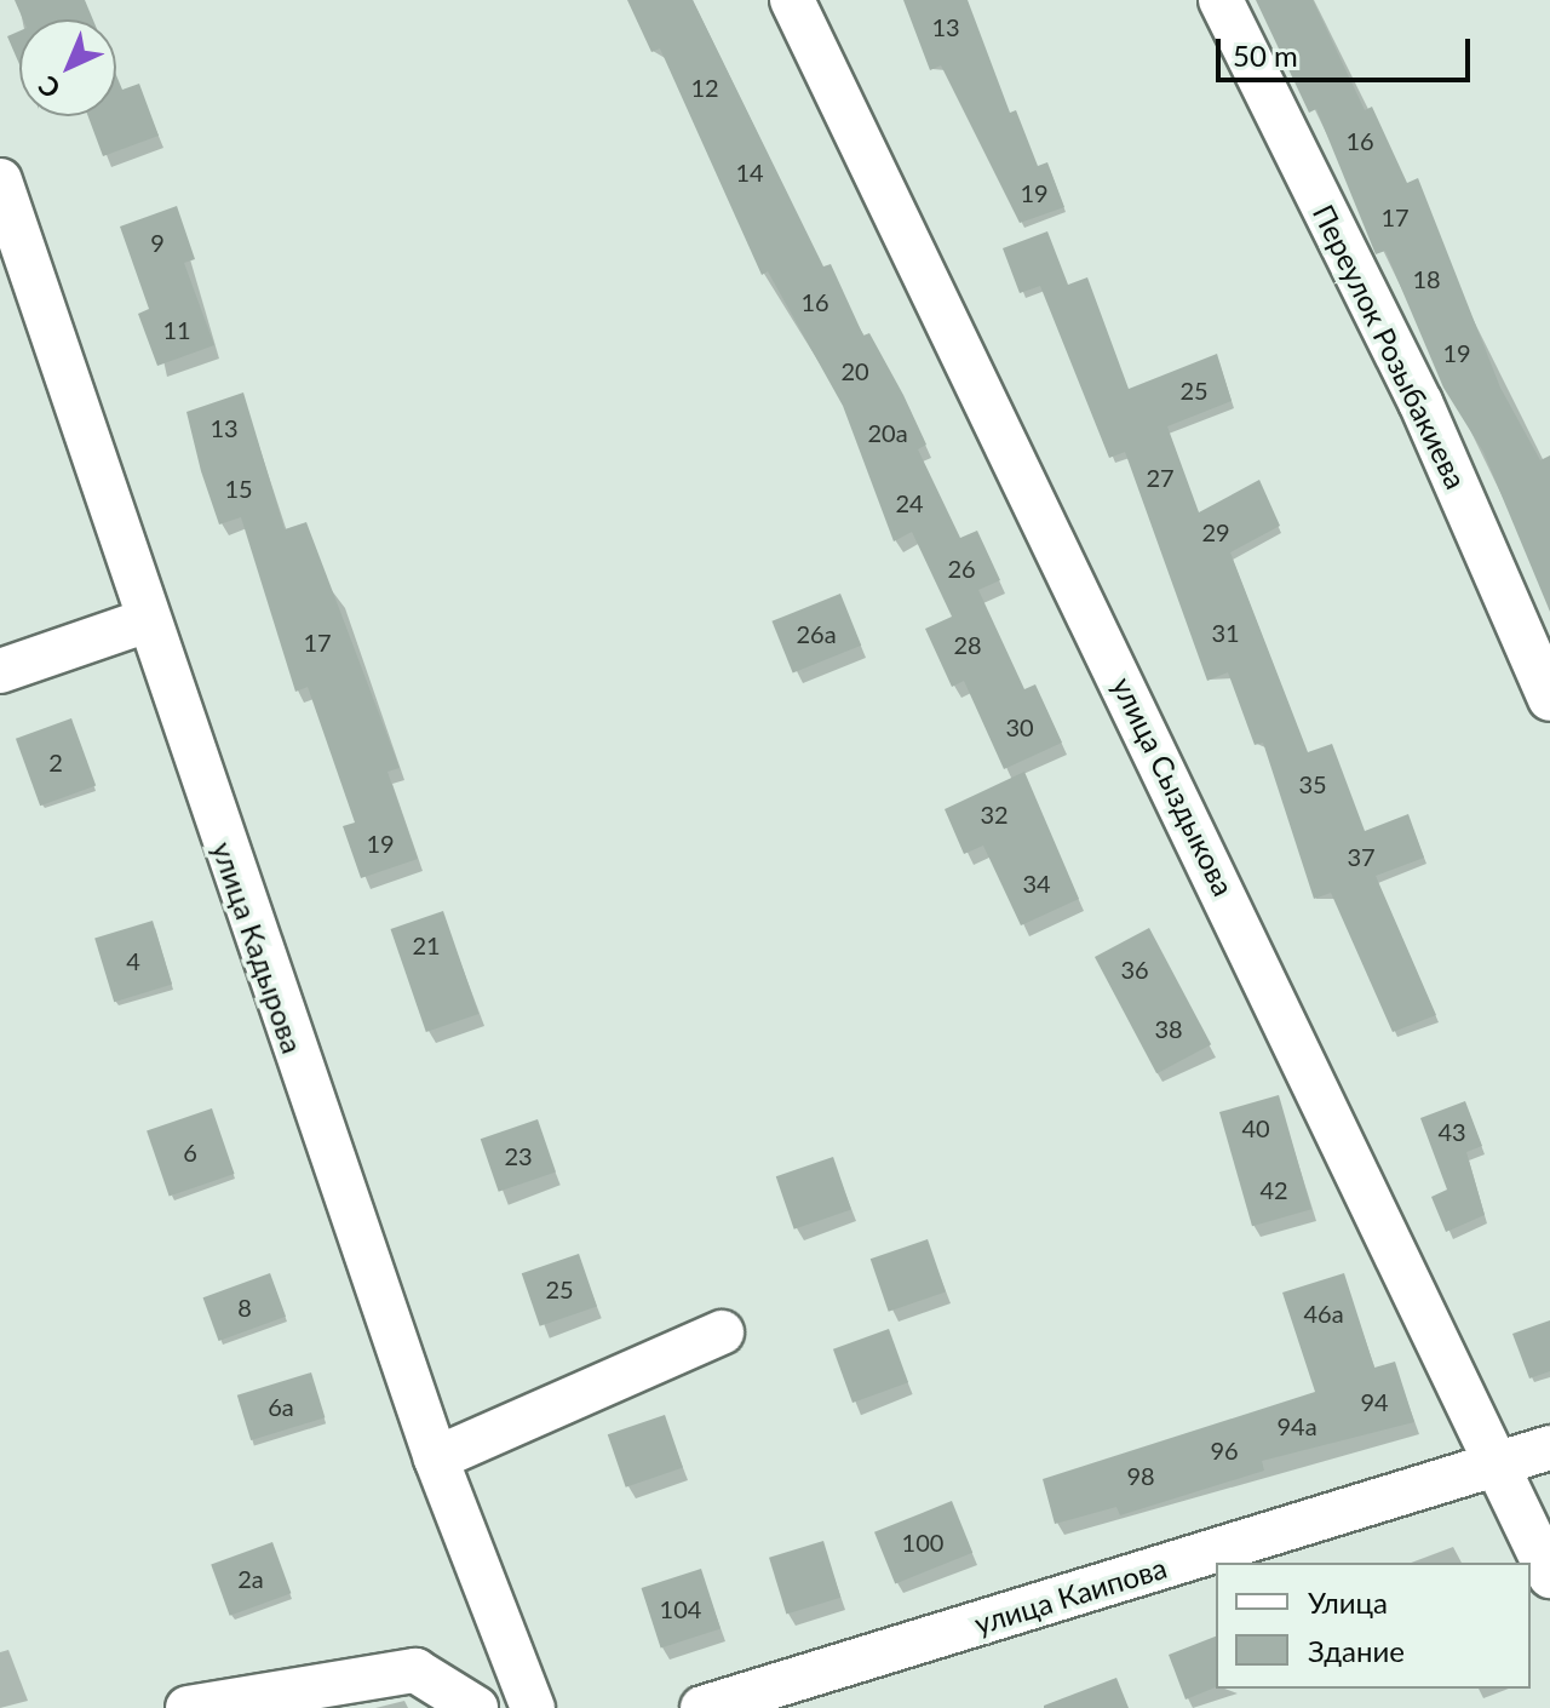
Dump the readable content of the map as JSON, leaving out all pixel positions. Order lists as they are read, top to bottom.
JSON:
{
  "streets": {
    "street": [
      "Переулок Розыбакиева",
      "улица Сыздыкова",
      "улица Кадырова",
      "улица Каипова"
    ]
  },
  "crossings": [
    ["улица Сыздыкова", "улица Каипова"]
  ],
  "house_numbers": [
    "13",
    "12",
    "16",
    "14",
    "19",
    "17",
    "9",
    "18",
    "16",
    "11",
    "19",
    "20",
    "25",
    "13",
    "20а",
    "27",
    "15",
    "24",
    "29",
    "26",
    "31",
    "26а",
    "17",
    "28",
    "30",
    "2",
    "35",
    "32",
    "19",
    "37",
    "34",
    "21",
    "4",
    "36",
    "38",
    "40",
    "43",
    "6",
    "23",
    "42",
    "25",
    "8",
    "46а",
    "94",
    "6а",
    "94а",
    "96",
    "98",
    "100",
    "2а",
    "104"
  ],
  "legend": ["Улица", "Здание"],
  "scale_bar": "50 m",
  "north": "bottom left"
}
